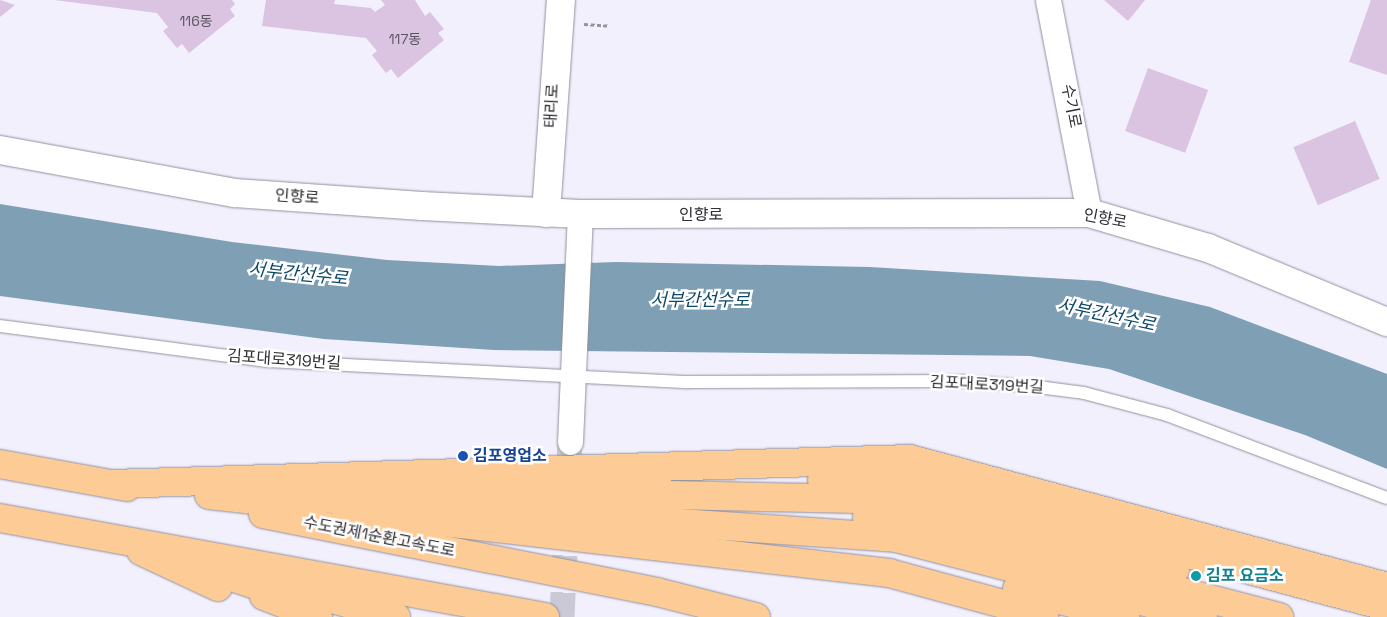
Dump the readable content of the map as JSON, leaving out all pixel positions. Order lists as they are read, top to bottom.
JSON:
{
  "streets": {
    "highway": ["수도권제1순환고속도로"],
    "street": ["태리로", "수기로", "인향로"],
    "lane": ["김포대로319번길"]
  },
  "crossings": [
    ["태리로", "인향로"],
    ["수기로", "인향로"]
  ],
  "water": ["서부간선수로"],
  "places": ["김포영업소", "김포 요금소"],
  "house_numbers": ["116동", "117동"]
}
